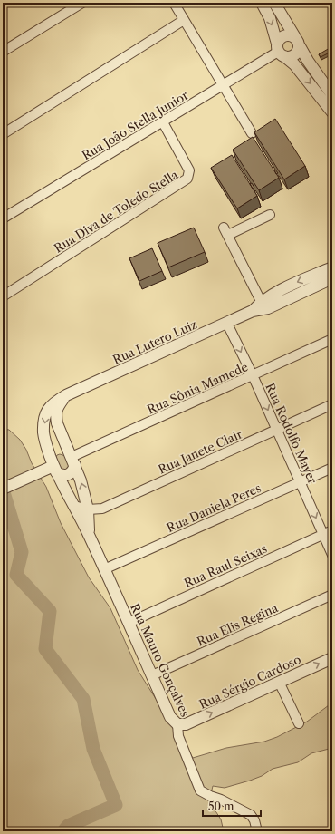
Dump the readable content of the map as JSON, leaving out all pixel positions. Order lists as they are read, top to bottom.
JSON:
{
  "streets": {
    "street": [
      "Rua João Stella Junior",
      "Rua Diva de Toledo Stella",
      "Rua Lutero Luiz",
      "Rua Sônia Mamede",
      "Rua Rodolfo Mayer",
      "Rua Janete Clair",
      "Rua Daniela Peres",
      "Rua Raul Seixas",
      "Rua Elis Regina",
      "Rua Mauro Gonçalves",
      "Rua Sérgio Cardoso"
    ]
  },
  "crossings": [
    ["Rua João Stella Junior", "Rua Diva de Toledo Stella"],
    ["Rua Lutero Luiz", "Rua Sônia Mamede"],
    ["Rua Lutero Luiz", "Rua Rodolfo Mayer"],
    ["Rua Lutero Luiz", "Rua Mauro Gonçalves"],
    ["Rua Sônia Mamede", "Rua Rodolfo Mayer"],
    ["Rua Sônia Mamede", "Rua Mauro Gonçalves"],
    ["Rua Rodolfo Mayer", "Rua Janete Clair"],
    ["Rua Rodolfo Mayer", "Rua Daniela Peres"],
    ["Rua Rodolfo Mayer", "Rua Raul Seixas"],
    ["Rua Janete Clair", "Rua Mauro Gonçalves"],
    ["Rua Daniela Peres", "Rua Mauro Gonçalves"],
    ["Rua Raul Seixas", "Rua Mauro Gonçalves"],
    ["Rua Elis Regina", "Rua Mauro Gonçalves"],
    ["Rua Mauro Gonçalves", "Rua Sérgio Cardoso"]
  ],
  "one_way": ["Rua Rodolfo Mayer", "Rua Sérgio Cardoso"],
  "scale_bar": "50 m"
}
